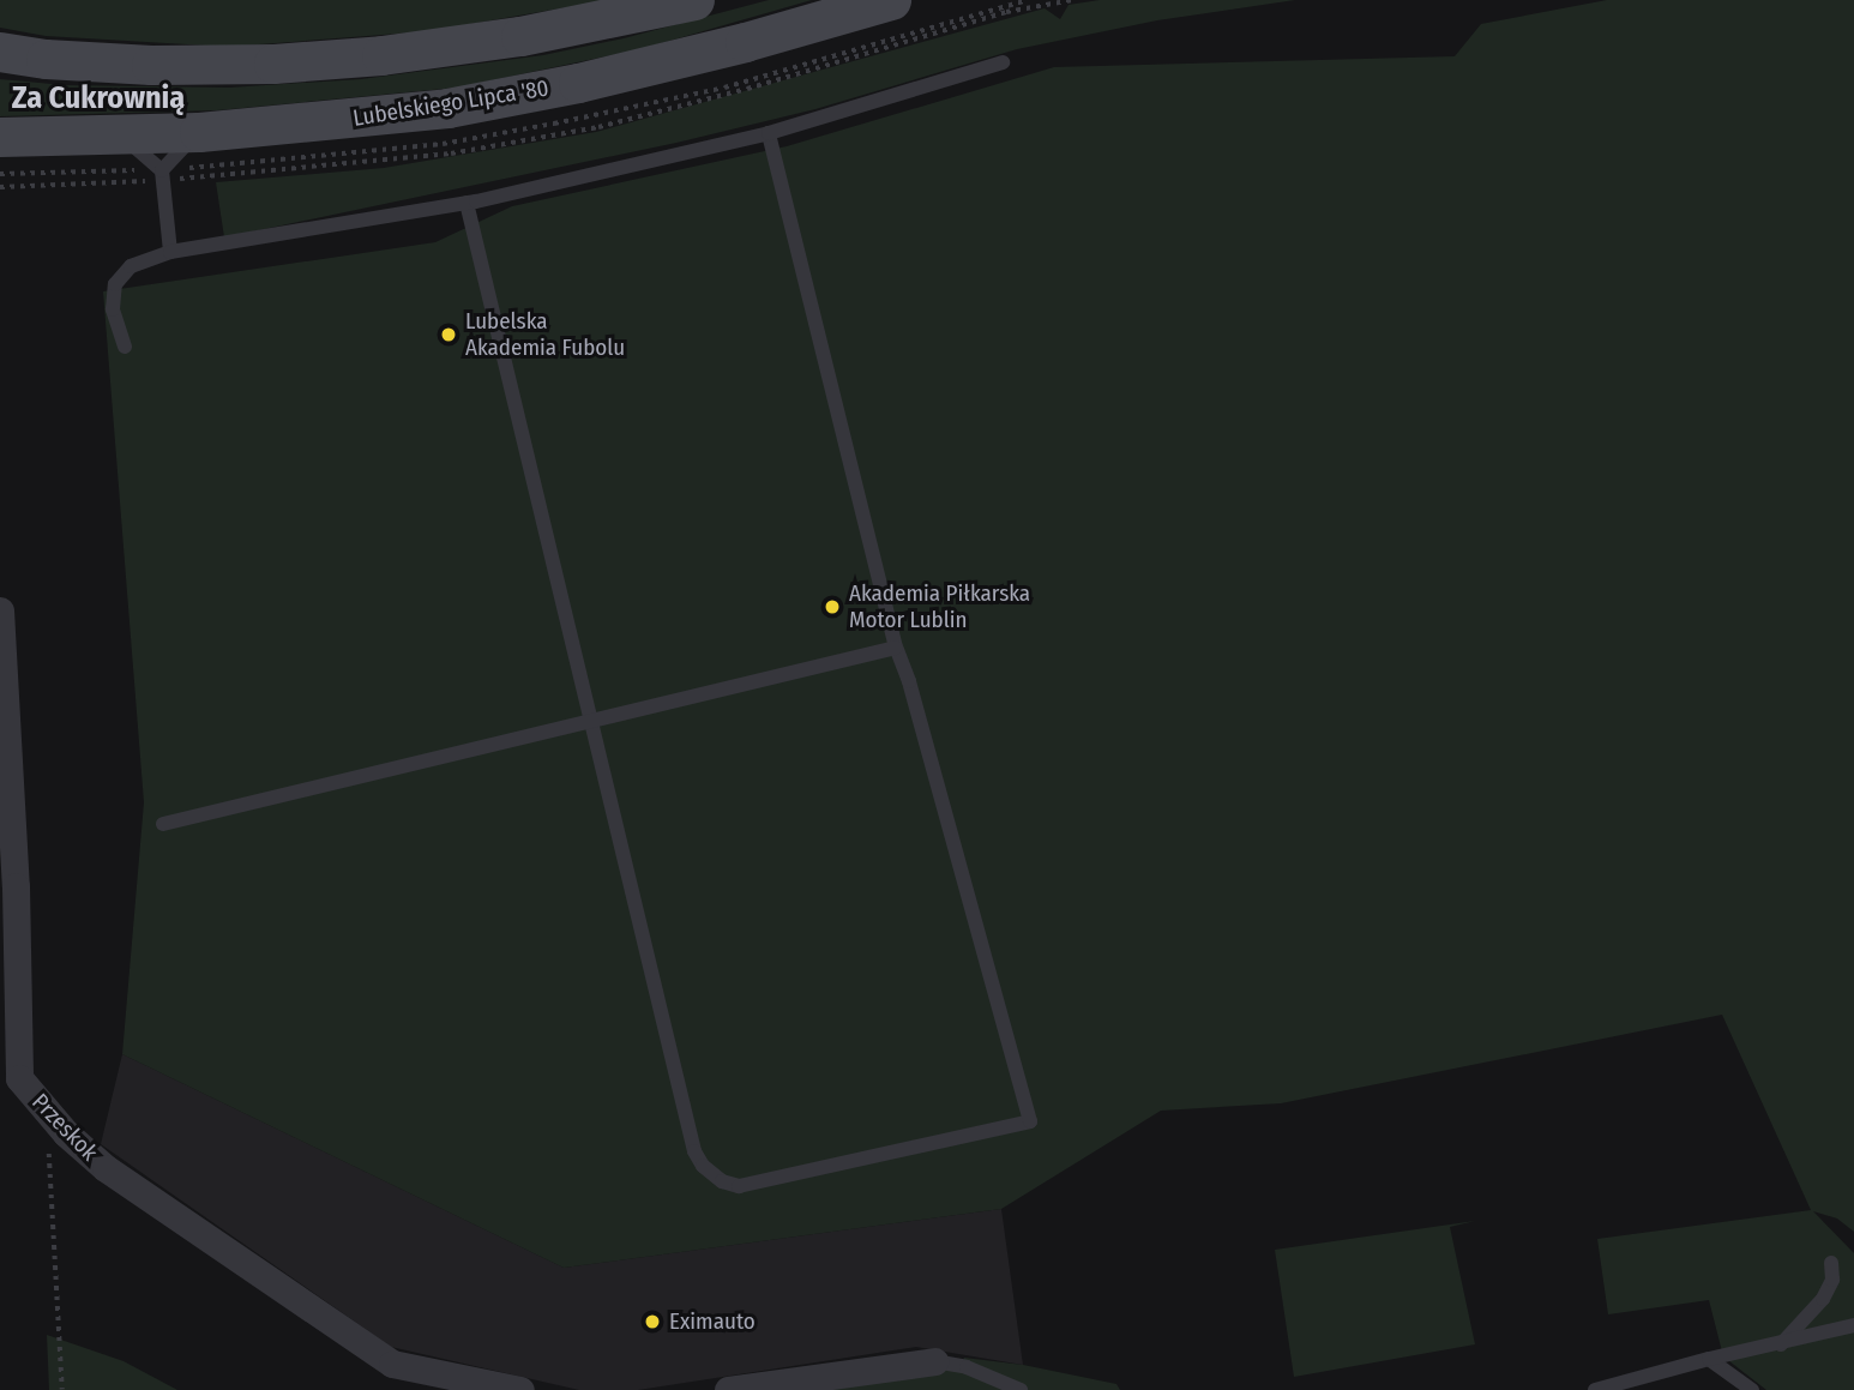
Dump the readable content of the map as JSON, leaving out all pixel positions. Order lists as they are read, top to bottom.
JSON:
{
  "streets": {
    "main road": ["Lubelskiego Lipca '80"],
    "street": ["Przeskok"]
  },
  "districts": ["Za Cukrownią"],
  "places": ["Lubelska Akademia Fubolu", "Akademia Piłkarska Motor Lublin", "Eximauto"]
}
